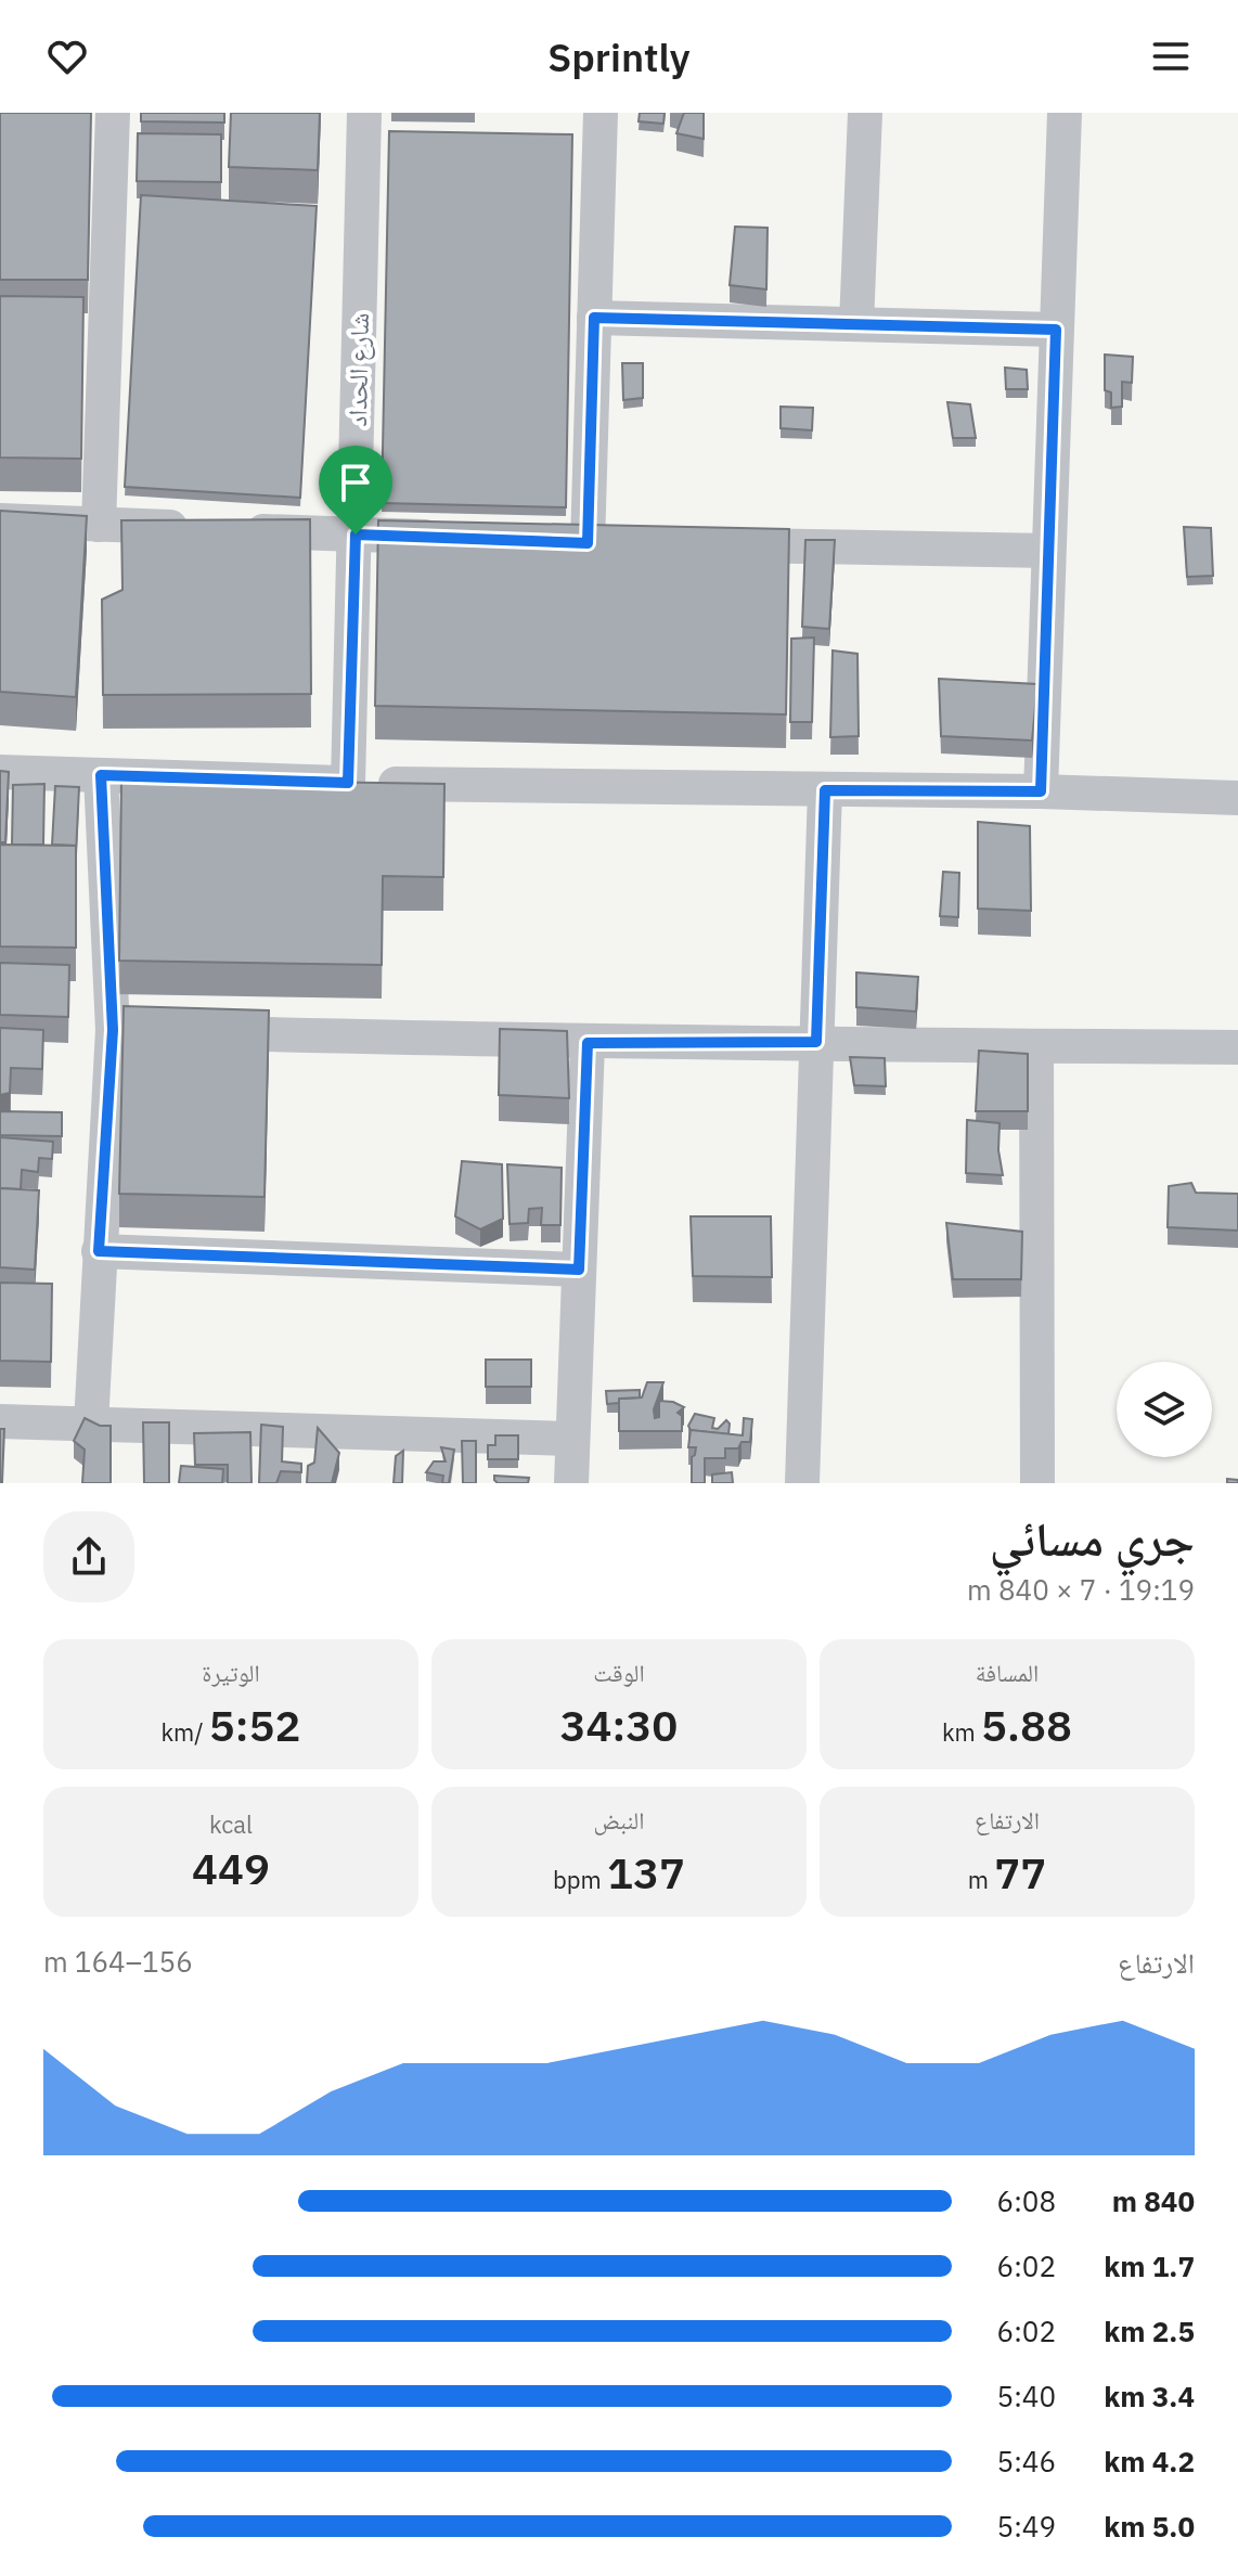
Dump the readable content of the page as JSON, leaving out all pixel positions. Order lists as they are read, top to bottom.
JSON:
{
  "streets": {
    "street": ["شارع الحداد"]
  },
  "page": {
    "header": "Sprintly",
    "heading": ["جري مسائي", "19:19 · 7 × 840 m"],
    "stats": [
      ["المسافة", "5.88 km"],
      ["الوقت", "34:30"],
      ["الوتيرة", "5:52 /km"],
      ["الارتفاع", "77 m"],
      ["النبض", "137 bpm"],
      ["kcal", "449"]
    ],
    "chart": ["الارتفاع", "156–164 m"],
    "list": [
      {
        "name": "840 m",
        "note": "6:08"
      },
      {
        "name": "1.7 km",
        "note": "6:02"
      },
      {
        "name": "2.5 km",
        "note": "6:02"
      },
      {
        "name": "3.4 km",
        "note": "5:40"
      },
      {
        "name": "4.2 km",
        "note": "5:46"
      },
      {
        "name": "5.0 km",
        "note": "5:49"
      }
    ]
  }
}
